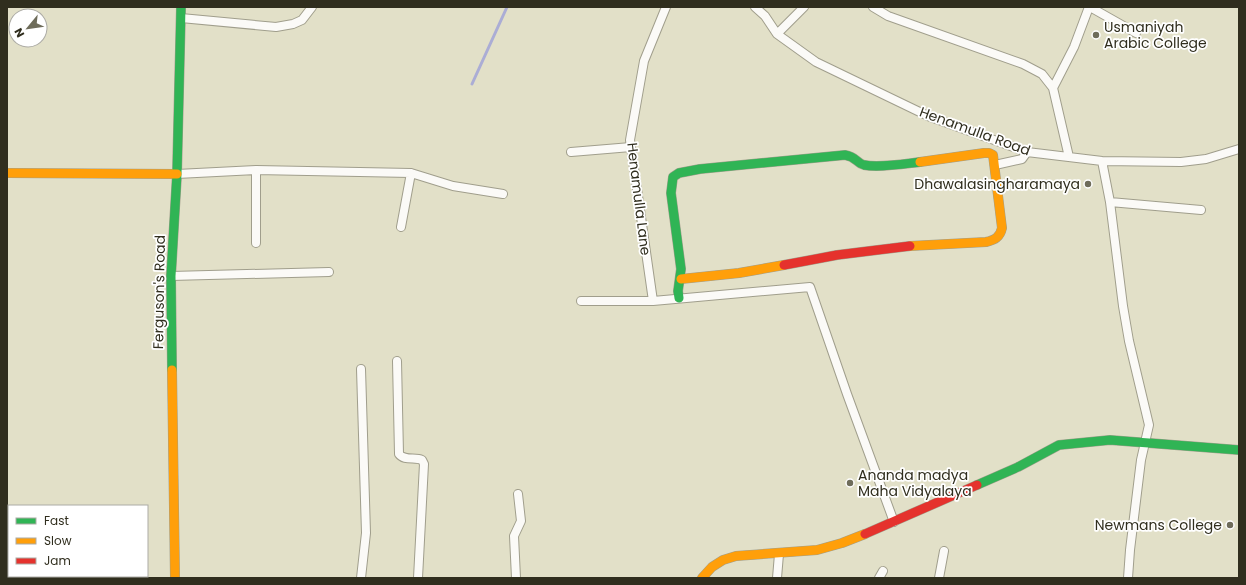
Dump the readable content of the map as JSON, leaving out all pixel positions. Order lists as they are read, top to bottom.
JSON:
{
  "streets": {
    "street": ["Henamulla Road", "Henamulla Lane", "Ferguson's Road"]
  },
  "places": [
    "Usmaniyah Arabic College",
    "Dhawalasingharamaya",
    "Ananda madya Maha Vidyalaya",
    "Newmans College"
  ],
  "legend": ["Fast", "Slow", "Jam"],
  "north": "bottom left"
}
